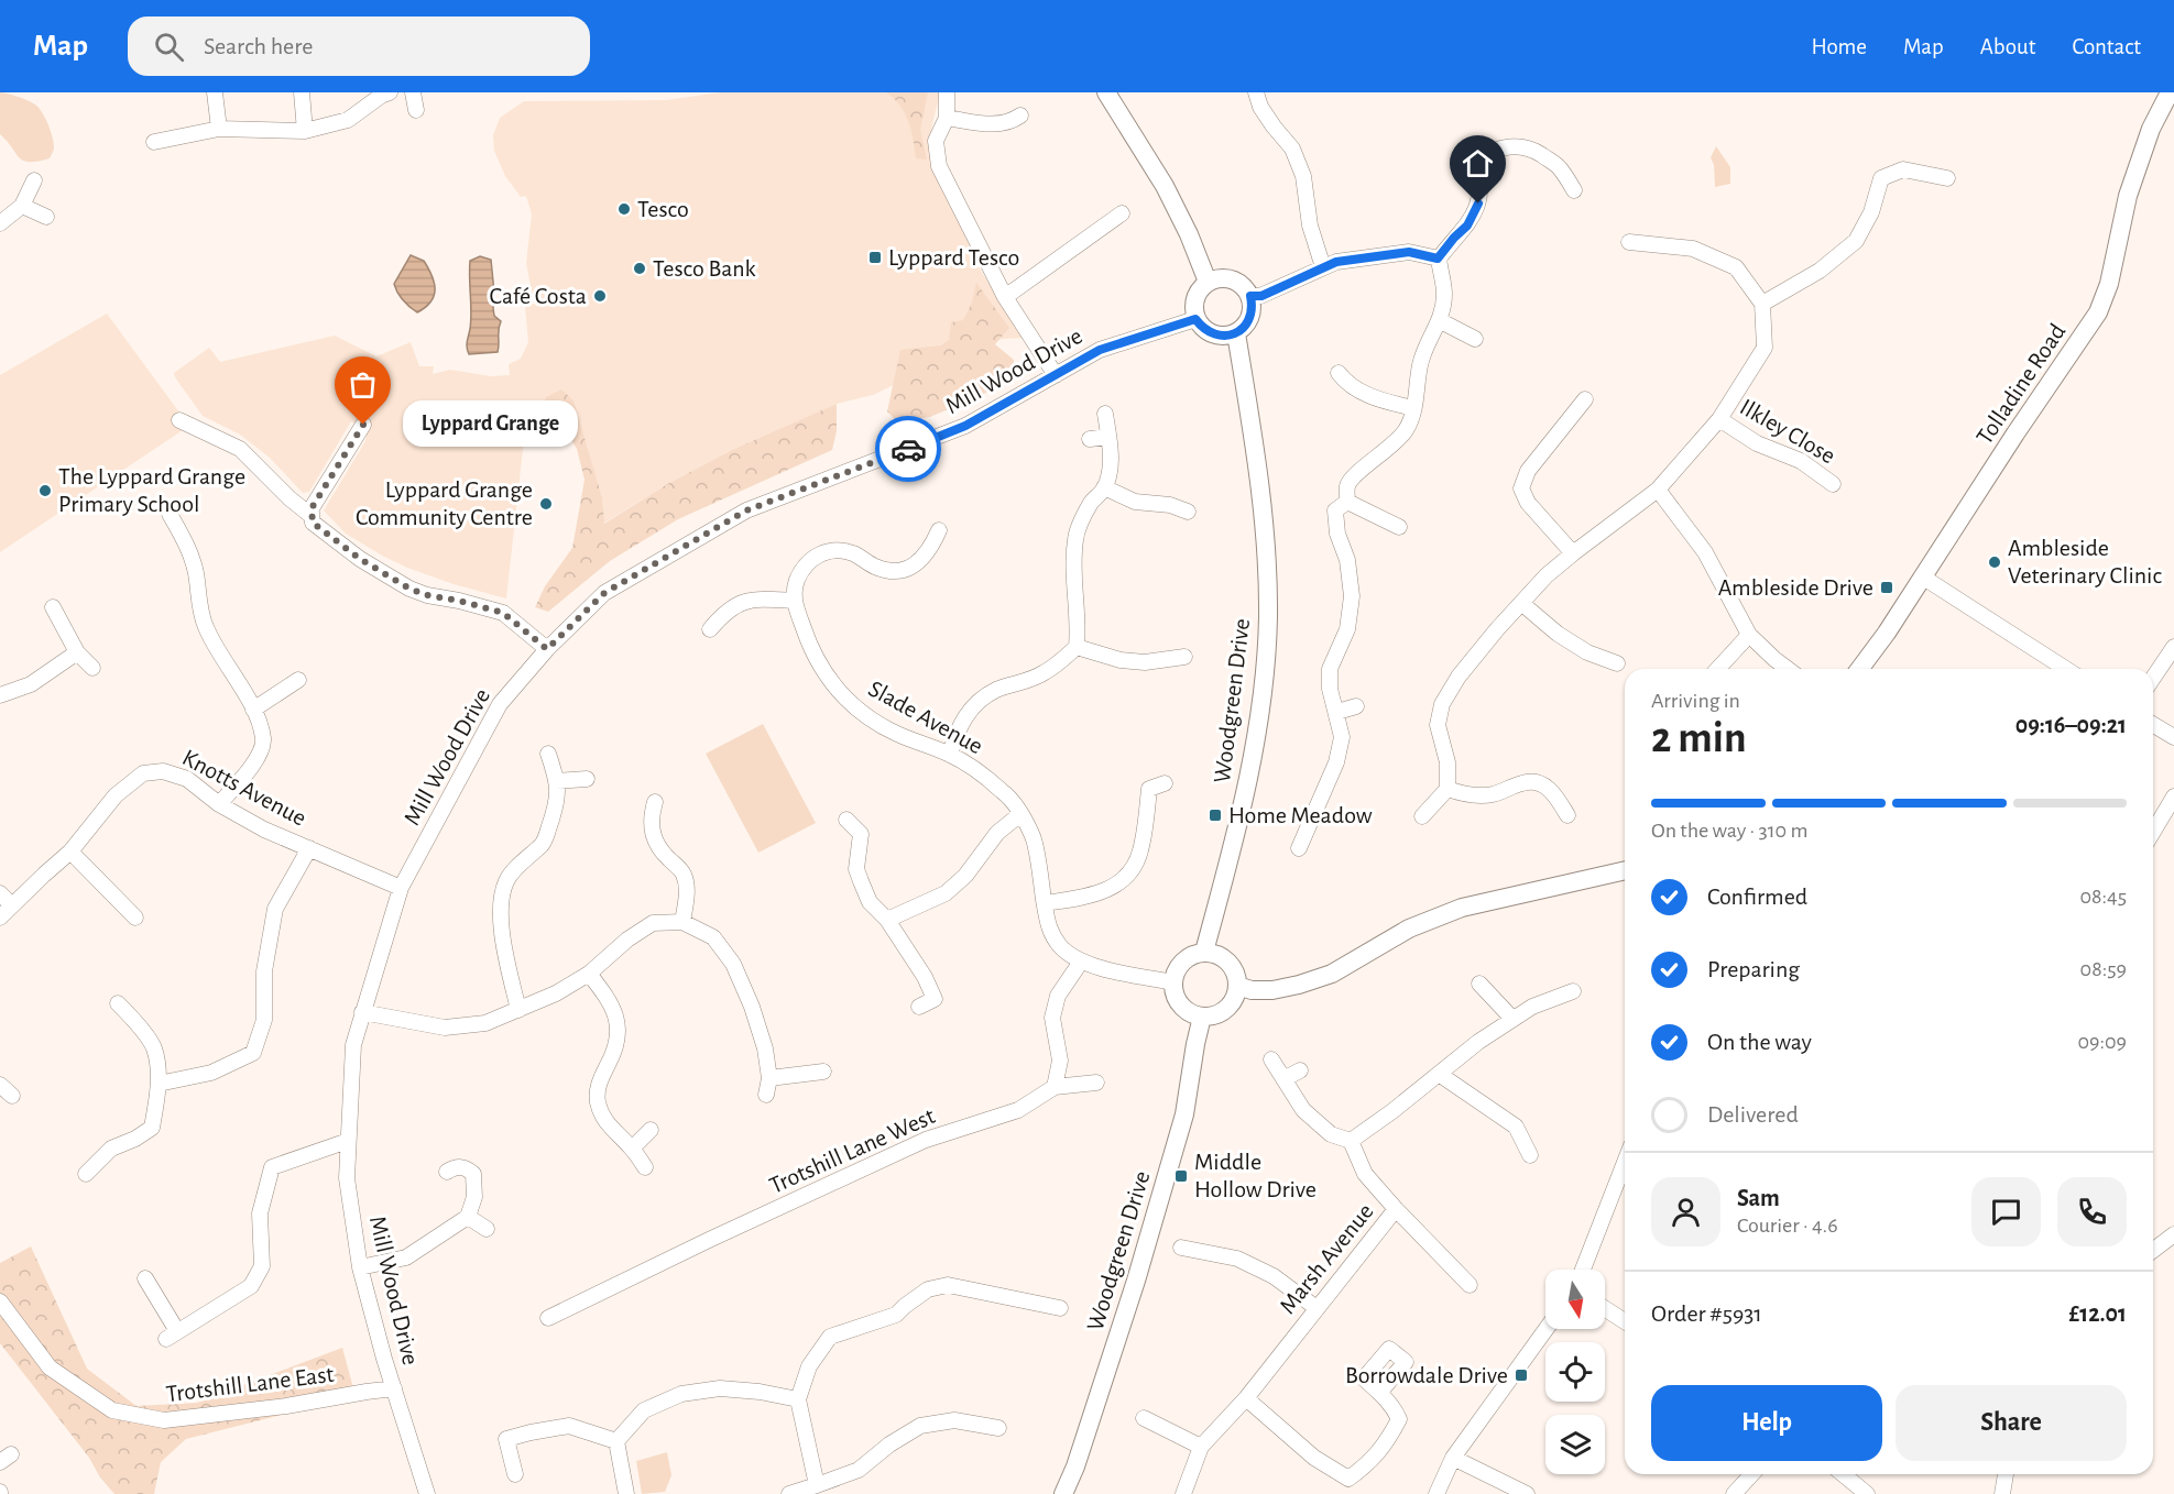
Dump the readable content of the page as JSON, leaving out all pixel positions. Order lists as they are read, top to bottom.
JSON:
{
  "streets": {
    "main road": ["Tolladine Road", "Woodgreen Drive"],
    "street": [
      "Mill Wood Drive",
      "Ilkley Close",
      "Slade Avenue",
      "Knotts Avenue",
      "Trotshill Lane West",
      "Marsh Avenue",
      "Trotshill Lane East"
    ]
  },
  "crossings": [
    ["Mill Wood Drive", "Woodgreen Drive"],
    ["Mill Wood Drive", "Knotts Avenue"],
    ["Mill Wood Drive", "Trotshill Lane East"],
    ["Woodgreen Drive", "Slade Avenue"]
  ],
  "places": {
    "other": [
      "Tesco",
      "Tesco Bank",
      "Café Costa",
      "Lyppard Grange",
      "The Lyppard Grange Primary School",
      "Lyppard Grange Community Centre",
      "Ambleside Veterinary Clinic"
    ],
    "transit": [
      "Lyppard Tesco",
      "Ambleside Drive",
      "Home Meadow",
      "Middle Hollow Drive",
      "Borrowdale Drive"
    ]
  },
  "north": "bottom",
  "page": {
    "header": "Map",
    "search": "Search here",
    "nav": [
      "Home",
      "Map",
      "About",
      "Contact"
    ],
    "bubble": "Lyppard Grange",
    "heading": ["2 min", "Arriving in", "09:16–09:21"],
    "panel": [
      "Sam",
      "Courier · 4.6",
      "Order #5931",
      "£12.01"
    ],
    "bar": "On the way · 310 m",
    "list": [
      ["Confirmed", "08:45"],
      ["Preparing", "08:59"],
      ["On the way", "09:09"],
      "Delivered"
    ],
    "buttons": ["Help", "Share"]
  }
}
